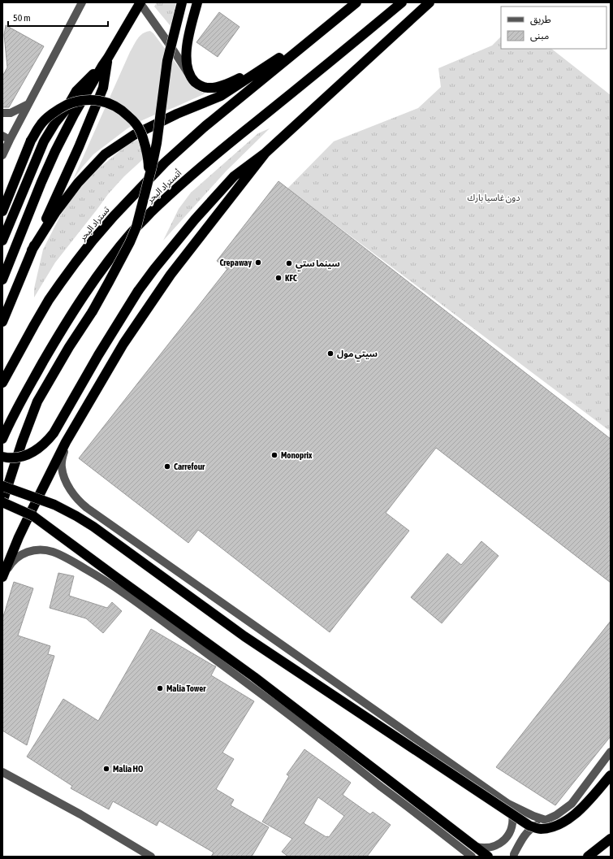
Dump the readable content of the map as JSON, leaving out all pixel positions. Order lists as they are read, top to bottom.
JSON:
{
  "streets": {
    "highway": ["أتستراد البحر", "تستراد البحر"]
  },
  "parks": ["دون غاسيا بارك"],
  "places": [
    "Crepaway",
    "سينما ستي",
    "KFC",
    "سيتي مول",
    "Monoprix",
    "Carrefour",
    "Malia Tower",
    "Malia HO"
  ],
  "legend": ["طريق", "مبنى"],
  "scale_bar": "50 m"
}
